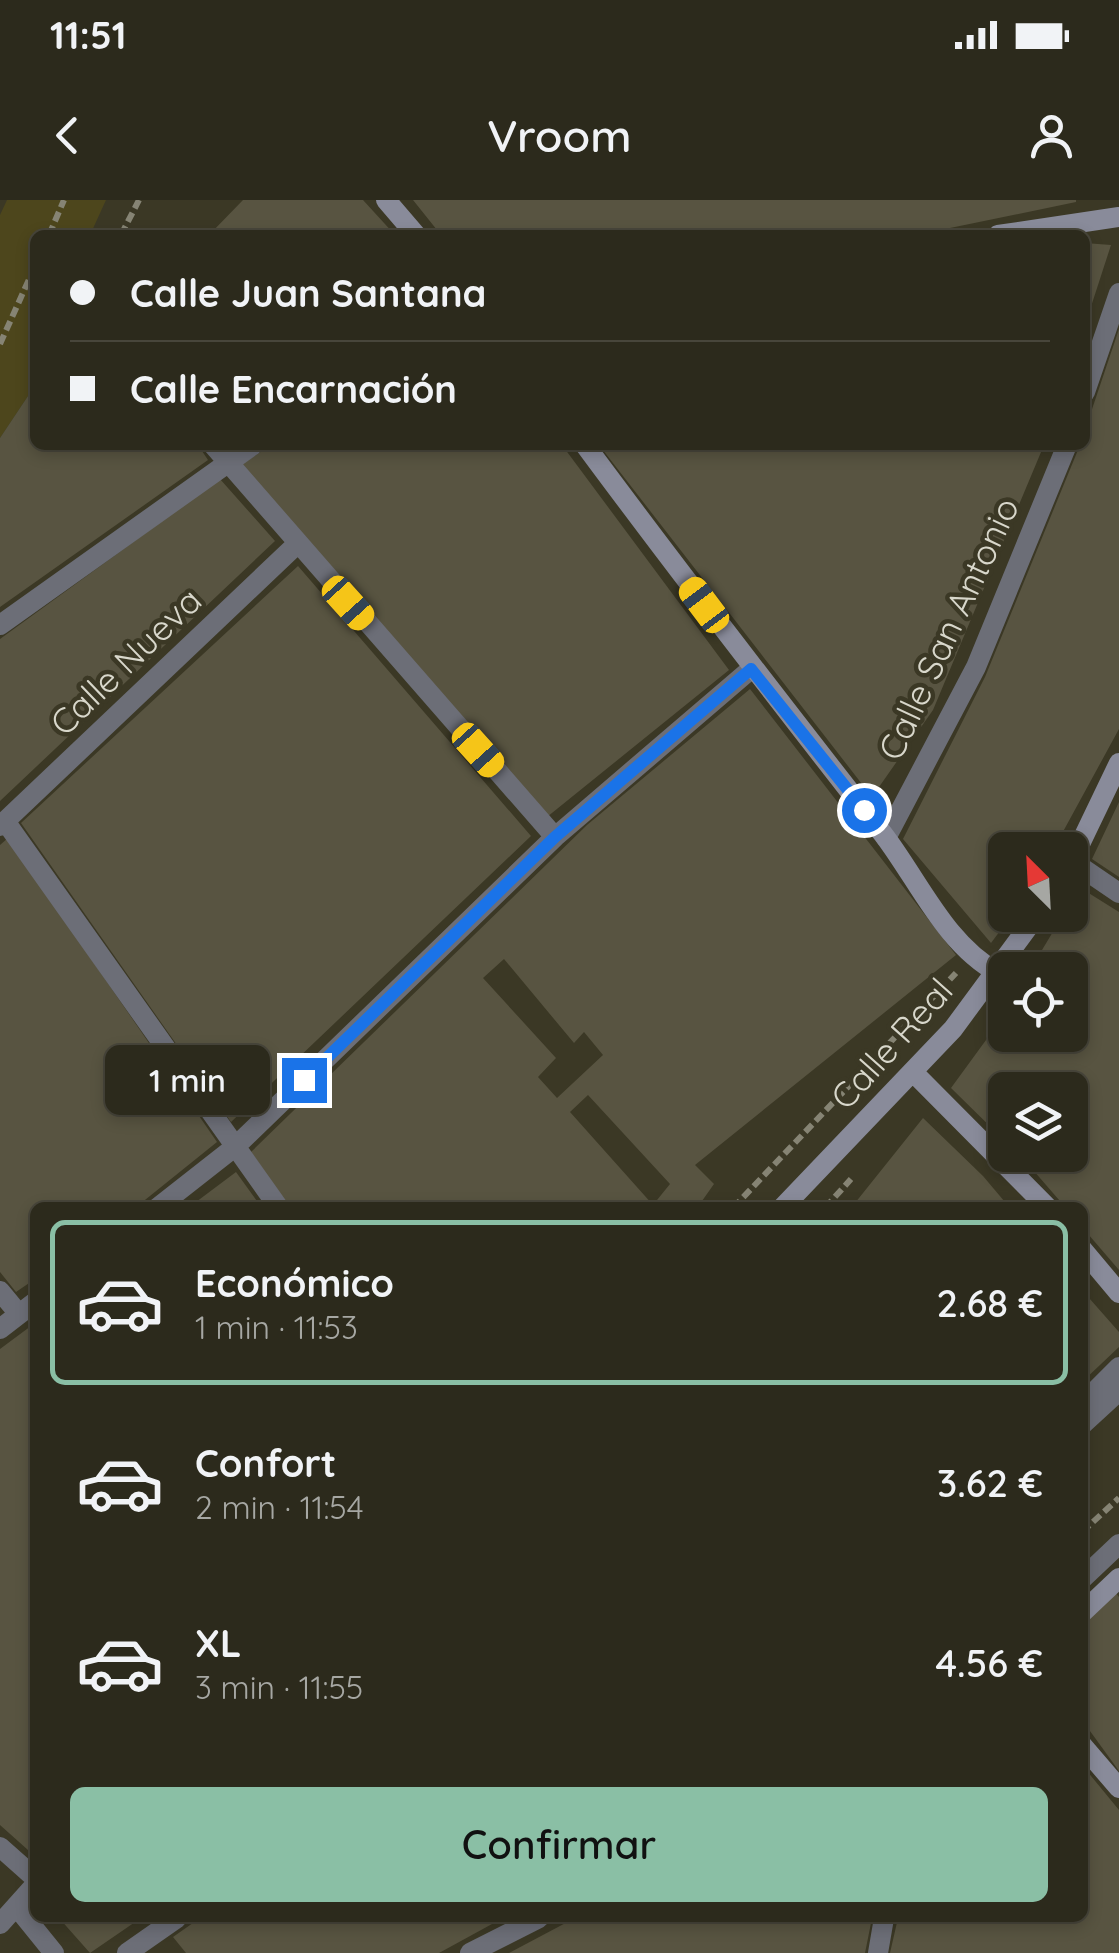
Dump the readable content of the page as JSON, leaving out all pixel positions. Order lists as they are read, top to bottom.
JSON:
{
  "streets": {
    "street": ["Calle San Antonio", "Calle Nueva", "Calle Real"]
  },
  "north": "top left",
  "page": {
    "status": "11:51",
    "header": "Vroom",
    "banner": ["Calle Juan Santana", "Calle Encarnación"],
    "bubble": "1 min",
    "list": [
      {
        "name": "Económico",
        "note": "1 min · 11:53",
        "value": "2.68 €"
      },
      {
        "name": "Confort",
        "note": "2 min · 11:54",
        "value": "3.62 €"
      },
      {
        "name": "XL",
        "note": "3 min · 11:55",
        "value": "4.56 €"
      }
    ],
    "buttons": "Confirmar"
  }
}
